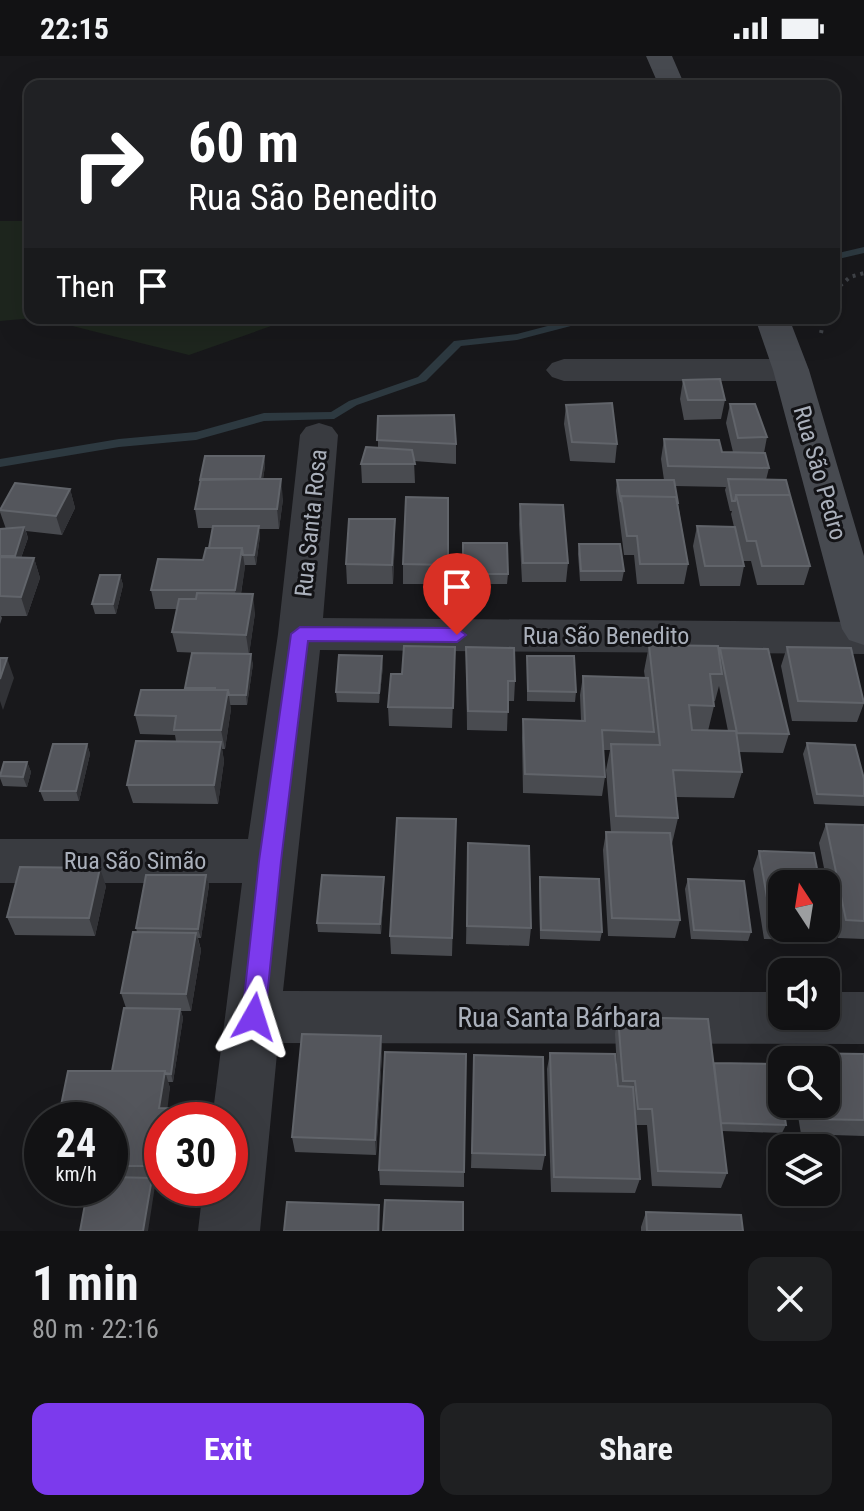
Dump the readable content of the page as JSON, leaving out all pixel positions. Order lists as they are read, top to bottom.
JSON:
{
  "streets": {
    "street": [
      "Rua São Pedro",
      "Rua Santa Rosa",
      "Rua São Benedito",
      "Rua São Simão",
      "Rua Santa Bárbara"
    ]
  },
  "crossings": [
    ["Rua Santa Rosa", "Rua São Benedito"],
    ["Rua Santa Rosa", "Rua São Simão"],
    ["Rua Santa Rosa", "Rua Santa Bárbara"]
  ],
  "north": "top",
  "page": {
    "status": "22:15",
    "turn": ["60 m", "Rua São Benedito"],
    "then": "Then",
    "speed": "24 km/h",
    "limit": "30",
    "heading": ["1 min", "80 m · 22:16"],
    "buttons": ["Exit", "Share"]
  }
}
